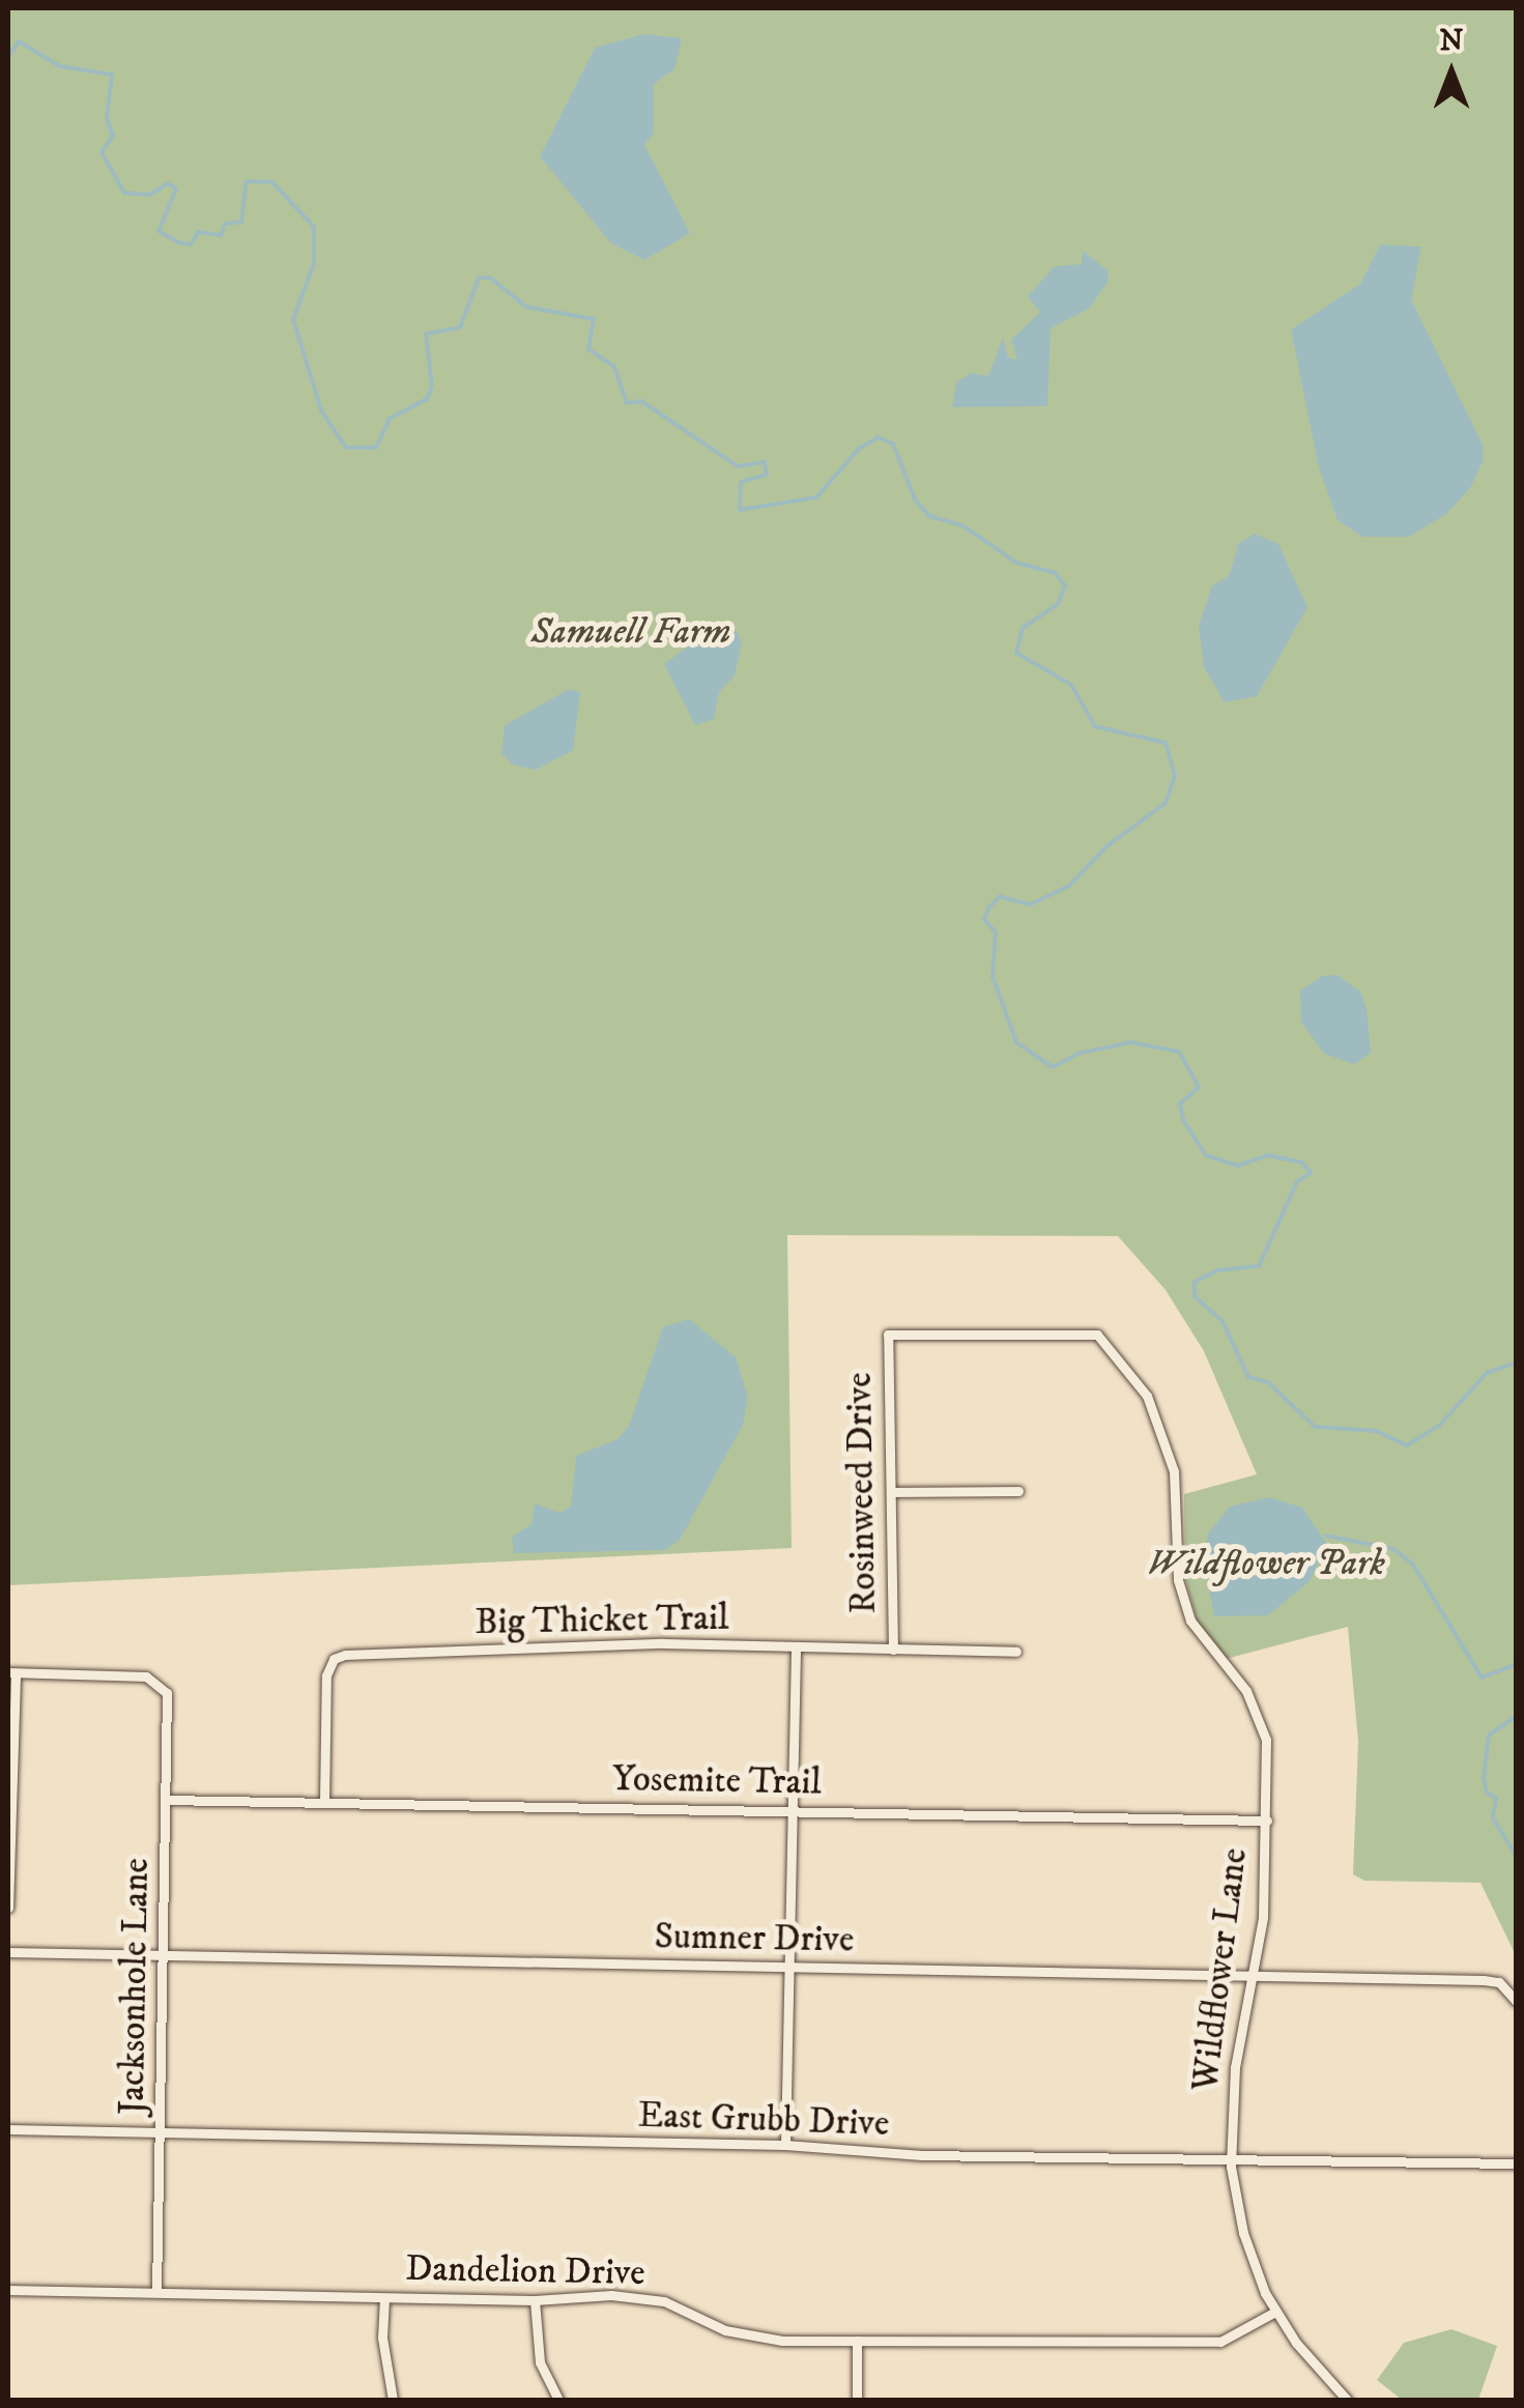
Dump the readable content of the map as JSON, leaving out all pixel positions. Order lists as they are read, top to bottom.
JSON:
{
  "streets": {
    "street": [
      "Rosinweed Drive",
      "Big Thicket Trail",
      "Yosemite Trail",
      "Sumner Drive",
      "Wildflower Lane",
      "Jacksonhole Lane",
      "East Grubb Drive",
      "Dandelion Drive"
    ]
  },
  "crossings": [
    ["Rosinweed Drive", "Big Thicket Trail"],
    ["Rosinweed Drive", "Wildflower Lane"],
    ["Big Thicket Trail", "Yosemite Trail"],
    ["Yosemite Trail", "Wildflower Lane"],
    ["Yosemite Trail", "Jacksonhole Lane"],
    ["Sumner Drive", "Wildflower Lane"],
    ["Sumner Drive", "Jacksonhole Lane"],
    ["Wildflower Lane", "East Grubb Drive"],
    ["Wildflower Lane", "Dandelion Drive"],
    ["Jacksonhole Lane", "East Grubb Drive"],
    ["Jacksonhole Lane", "Dandelion Drive"]
  ],
  "parks": ["Samuell Farm", "Wildflower Park"],
  "north": "top"
}
